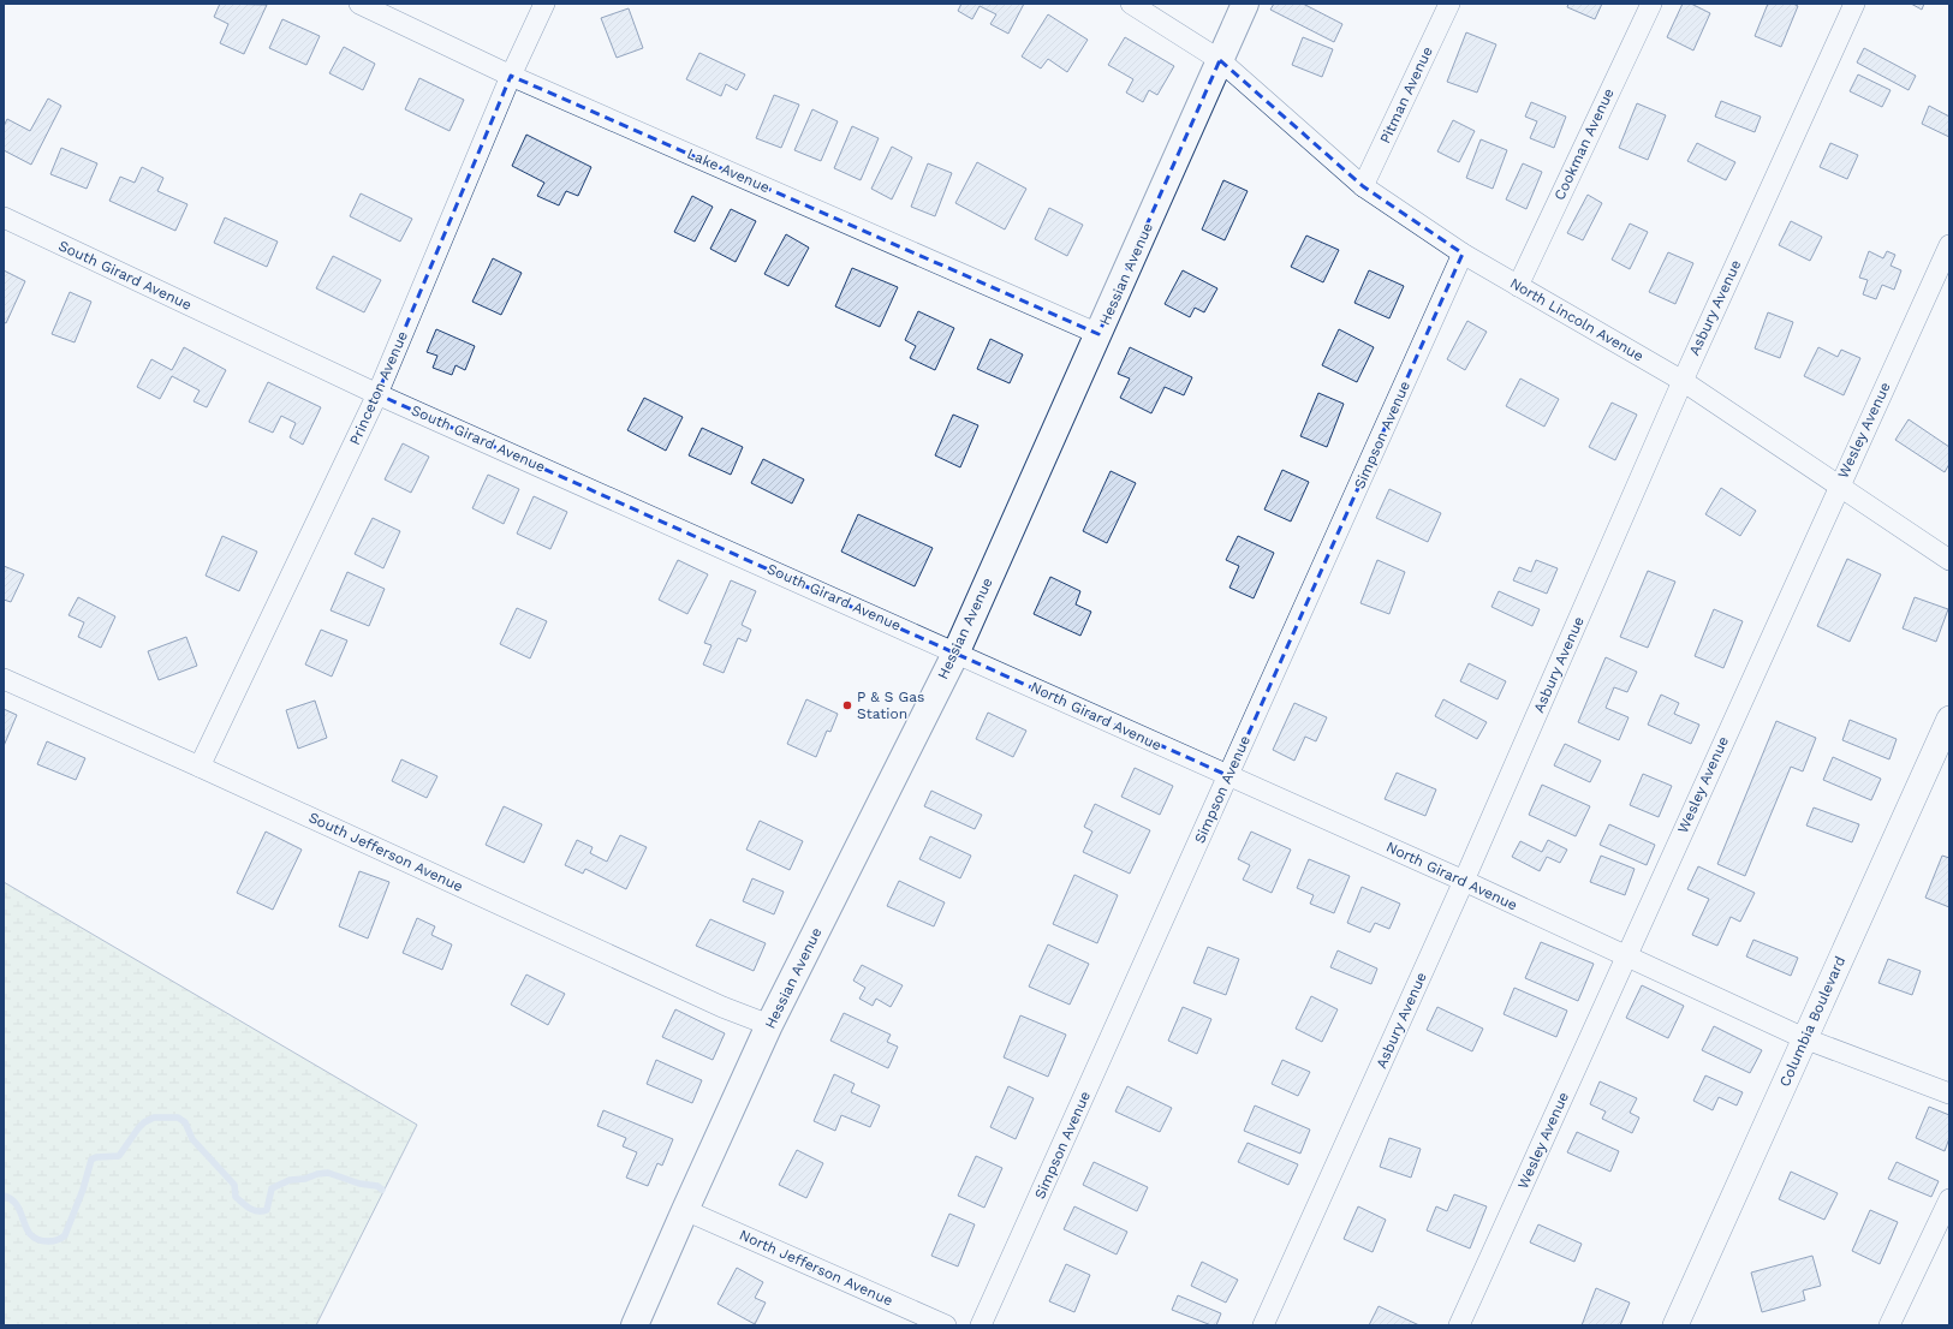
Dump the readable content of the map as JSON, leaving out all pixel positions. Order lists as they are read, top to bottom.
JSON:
{
  "streets": {
    "main road": ["Hessian Avenue"],
    "street": [
      "Pitman Avenue",
      "Cookman Avenue",
      "Lake Avenue",
      "South Girard Avenue",
      "Asbury Avenue",
      "North Lincoln Avenue",
      "Princeton Avenue",
      "Wesley Avenue",
      "Simpson Avenue",
      "North Girard Avenue",
      "South Jefferson Avenue",
      "Columbia Boulevard",
      "North Jefferson Avenue"
    ]
  },
  "crossings": [
    ["Pitman Avenue", "North Lincoln Avenue"],
    ["Cookman Avenue", "North Lincoln Avenue"],
    ["Lake Avenue", "Hessian Avenue"],
    ["Lake Avenue", "Princeton Avenue"],
    ["Hessian Avenue", "South Girard Avenue"],
    ["Hessian Avenue", "North Lincoln Avenue"],
    ["Hessian Avenue", "North Girard Avenue"],
    ["Hessian Avenue", "South Jefferson Avenue"],
    ["Hessian Avenue", "North Jefferson Avenue"],
    ["South Girard Avenue", "Princeton Avenue"],
    ["South Girard Avenue", "North Girard Avenue"],
    ["Asbury Avenue", "North Lincoln Avenue"],
    ["Asbury Avenue", "North Girard Avenue"],
    ["North Lincoln Avenue", "Wesley Avenue"],
    ["North Lincoln Avenue", "Simpson Avenue"],
    ["Princeton Avenue", "South Jefferson Avenue"],
    ["Wesley Avenue", "North Girard Avenue"],
    ["Simpson Avenue", "North Girard Avenue"],
    ["North Girard Avenue", "Columbia Boulevard"]
  ],
  "places": ["P & S Gas Station"]
}
